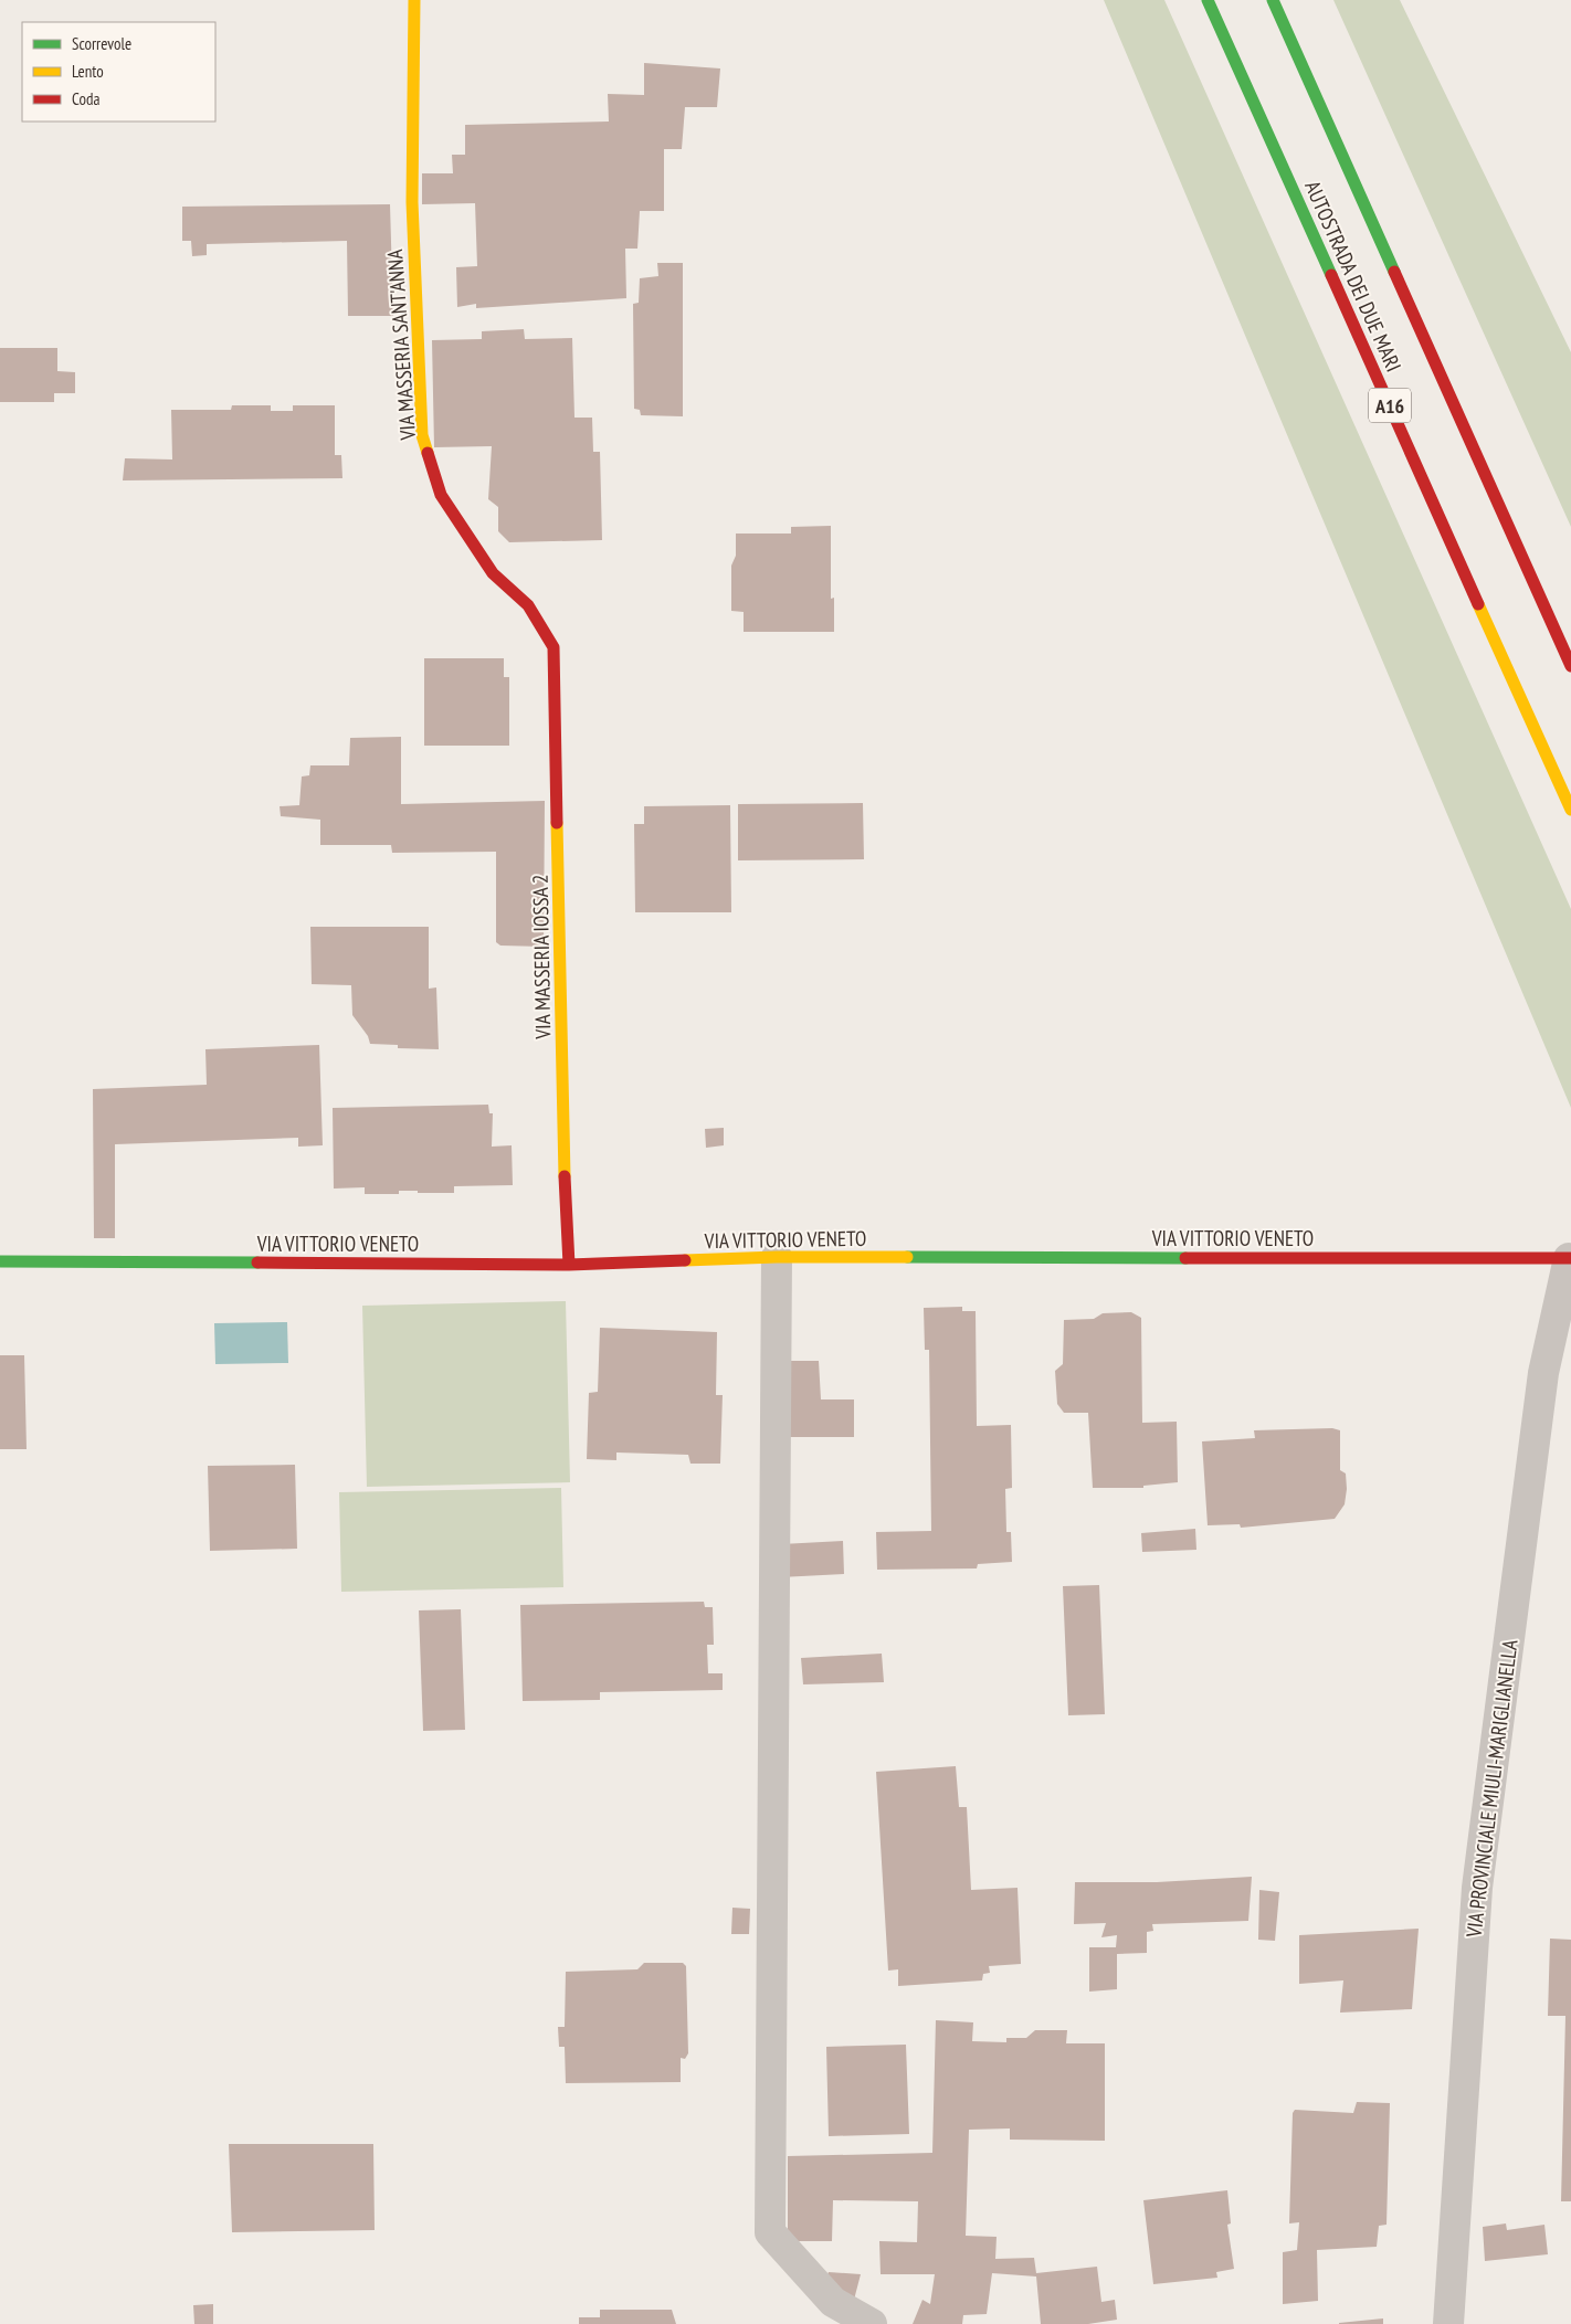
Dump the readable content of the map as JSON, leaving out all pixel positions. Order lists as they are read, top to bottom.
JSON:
{
  "streets": {
    "main road": [
      "AUTOSTRADA DEI DUE MARI",
      "VIA MASSERIA SANT'ANNA",
      "A16",
      "VIA MASSERIA IOSSA 2",
      "VIA VITTORIO VENETO"
    ],
    "street": ["VIA PROVINCIALE MIULI-MARIGLIANELLA"]
  },
  "crossings": [
    ["VIA MASSERIA SANT'ANNA", "VIA MASSERIA IOSSA 2"],
    ["VIA MASSERIA IOSSA 2", "VIA VITTORIO VENETO"],
    ["VIA VITTORIO VENETO", "VIA PROVINCIALE MIULI-MARIGLIANELLA"]
  ],
  "legend": ["Scorrevole", "Lento", "Coda"]
}
